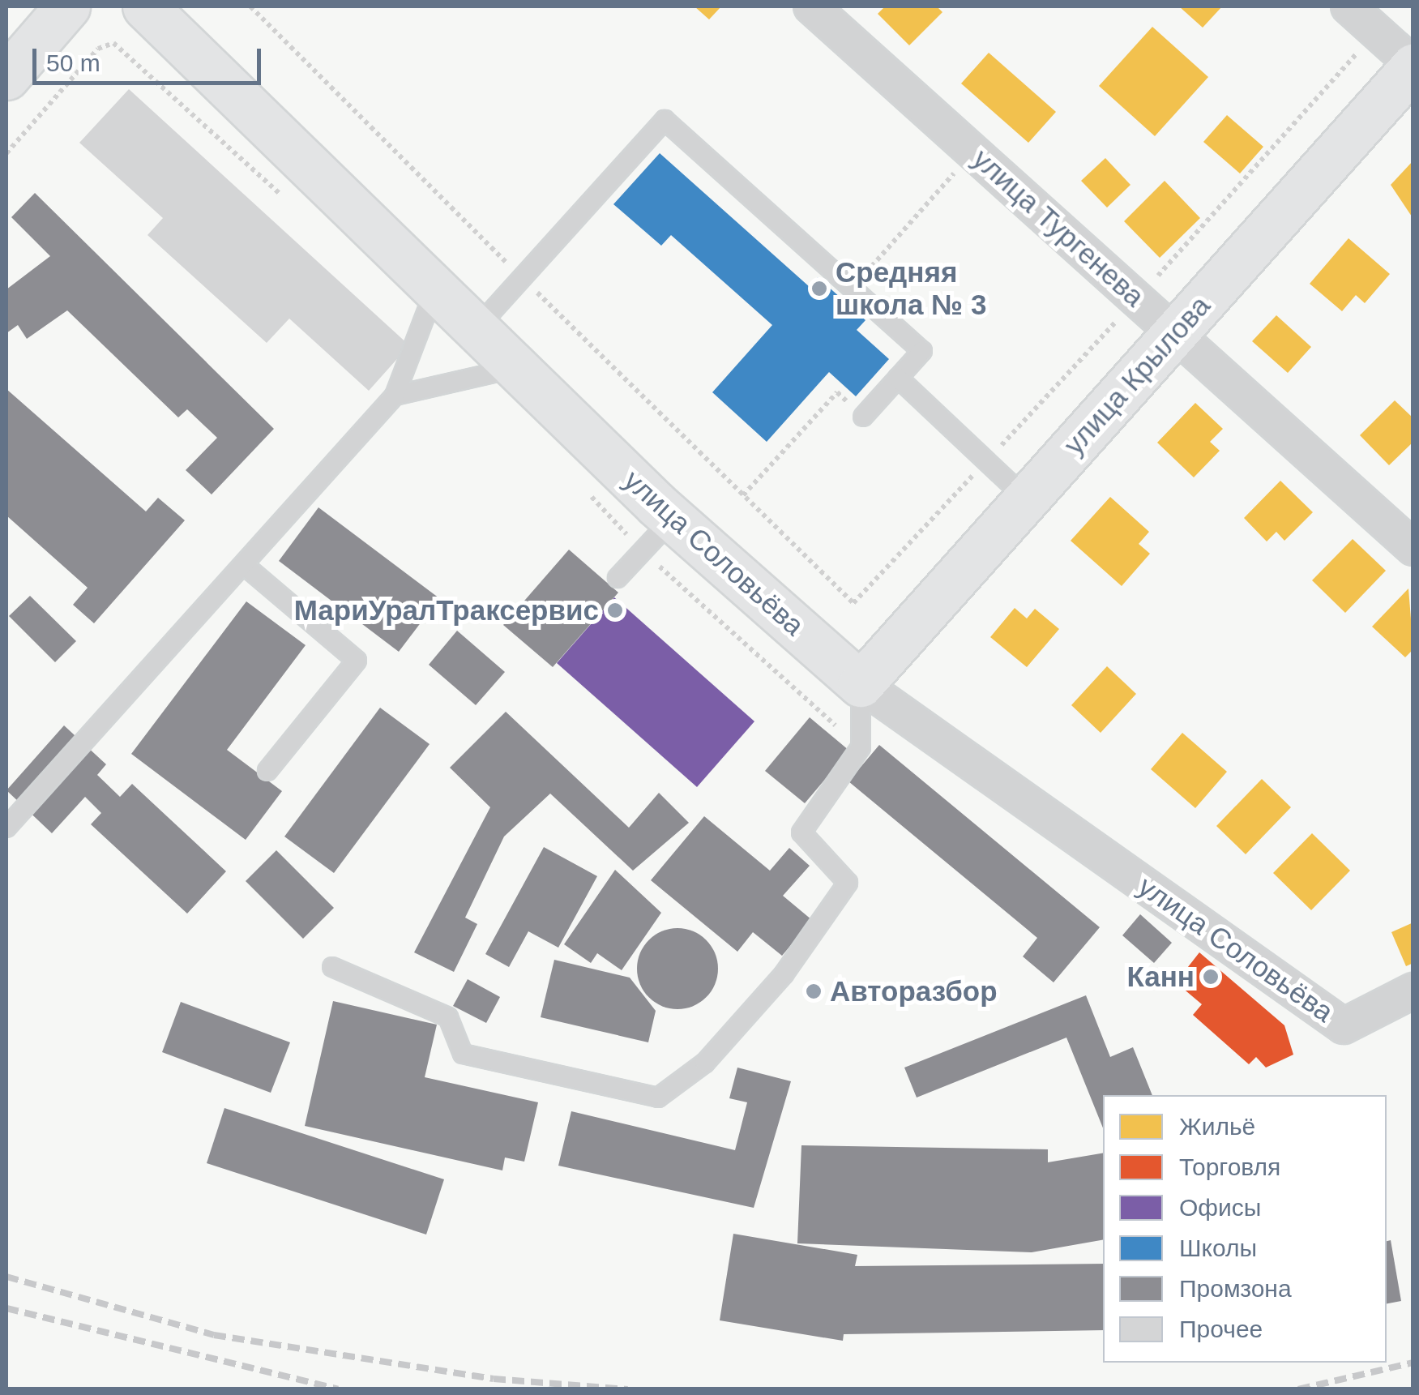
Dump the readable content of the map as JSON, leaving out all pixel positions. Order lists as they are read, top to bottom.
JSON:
{
  "streets": {
    "main road": ["улица Крылова", "улица Соловьёва"],
    "street": ["улица Тургенева"]
  },
  "crossings": [
    ["улица Тургенева", "улица Крылова"],
    ["улица Крылова", "улица Соловьёва"]
  ],
  "places": [
    "Средняя школа № 3",
    "МариУралТраксервис",
    "Канн",
    "Авторазбор"
  ],
  "legend": [
    "Жильё",
    "Торговля",
    "Офисы",
    "Школы",
    "Промзона",
    "Прочее"
  ],
  "scale_bar": "50 m"
}
